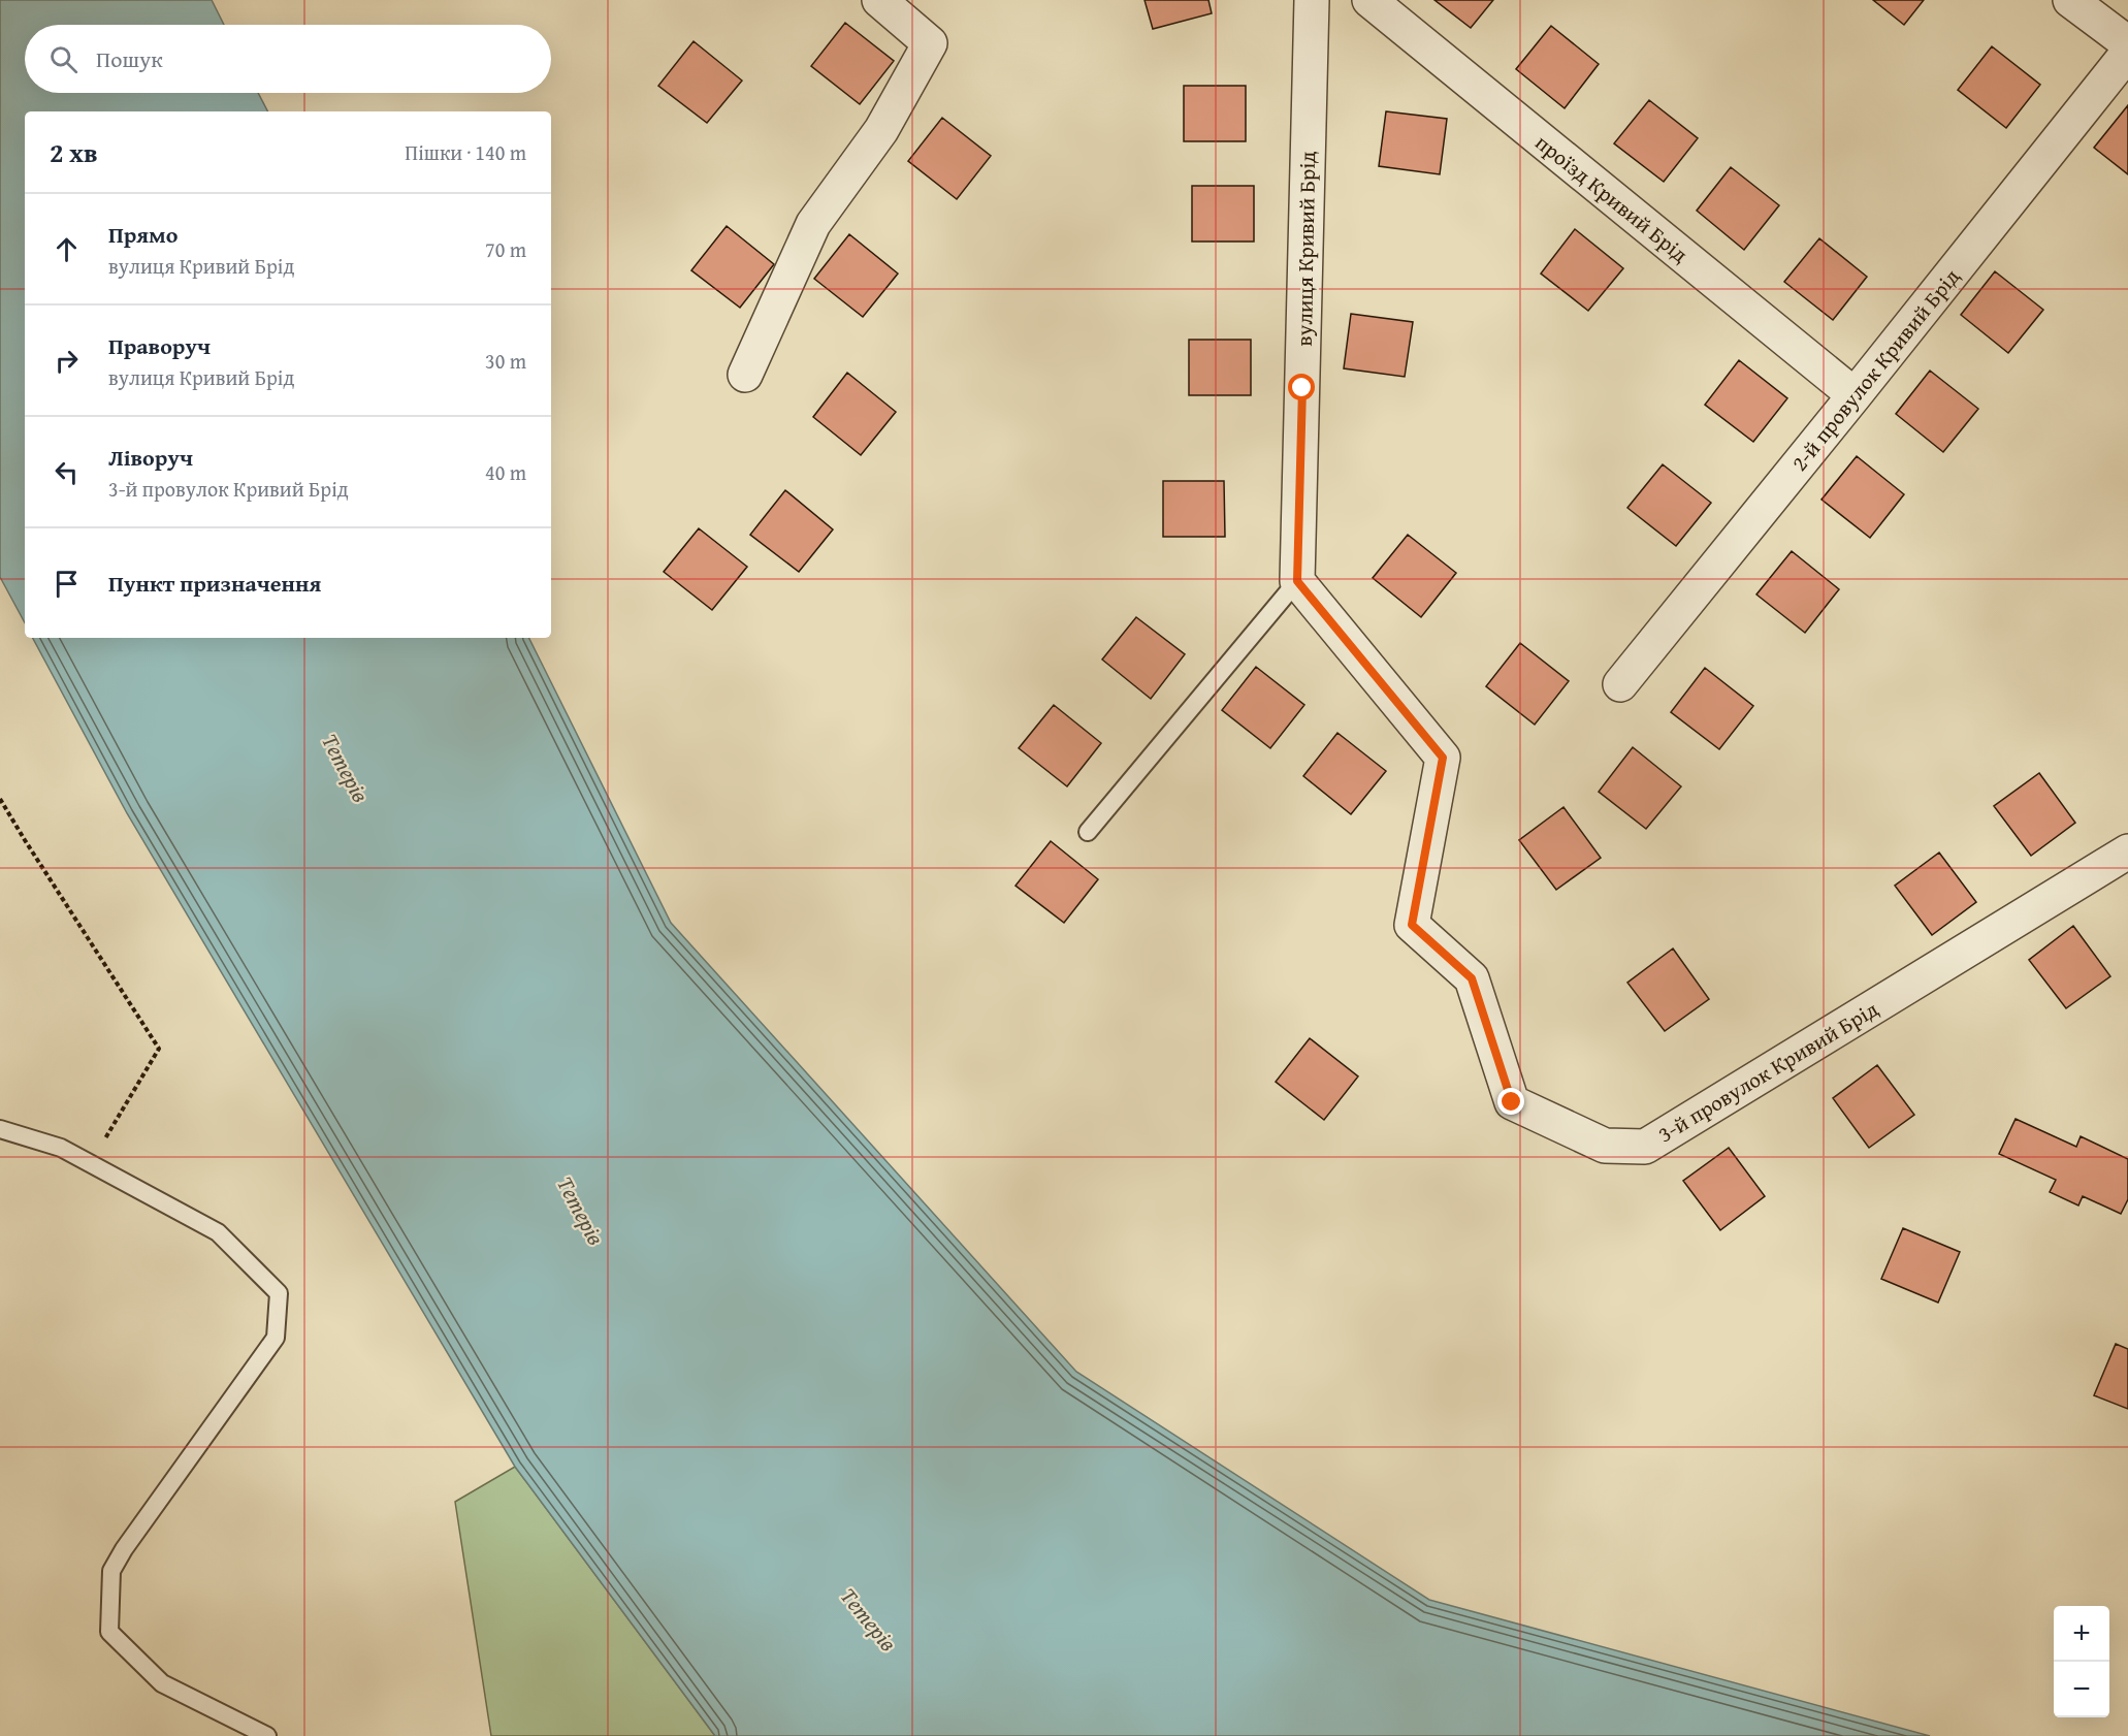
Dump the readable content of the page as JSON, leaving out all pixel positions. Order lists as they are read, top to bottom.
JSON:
{
  "streets": {
    "street": [
      "проїзд Кривий Брід",
      "вулиця Кривий Брід",
      "2-й провулок Кривий Брід",
      "3-й провулок Кривий Брід"
    ]
  },
  "crossings": [
    ["проїзд Кривий Брід", "2-й провулок Кривий Брід"],
    ["вулиця Кривий Брід", "3-й провулок Кривий Брід"]
  ],
  "water": ["Тетерів"],
  "page": {
    "search": "Пошук",
    "heading": ["2 хв", "Пішки · 140 m"],
    "list": [
      ["Прямо", "вулиця Кривий Брід", "70 m"],
      ["Праворуч", "вулиця Кривий Брід", "30 m"],
      ["Ліворуч", "3-й провулок Кривий Брід", "40 m"],
      "Пункт призначення"
    ],
    "map_buttons": ["+", "−"]
  }
}
